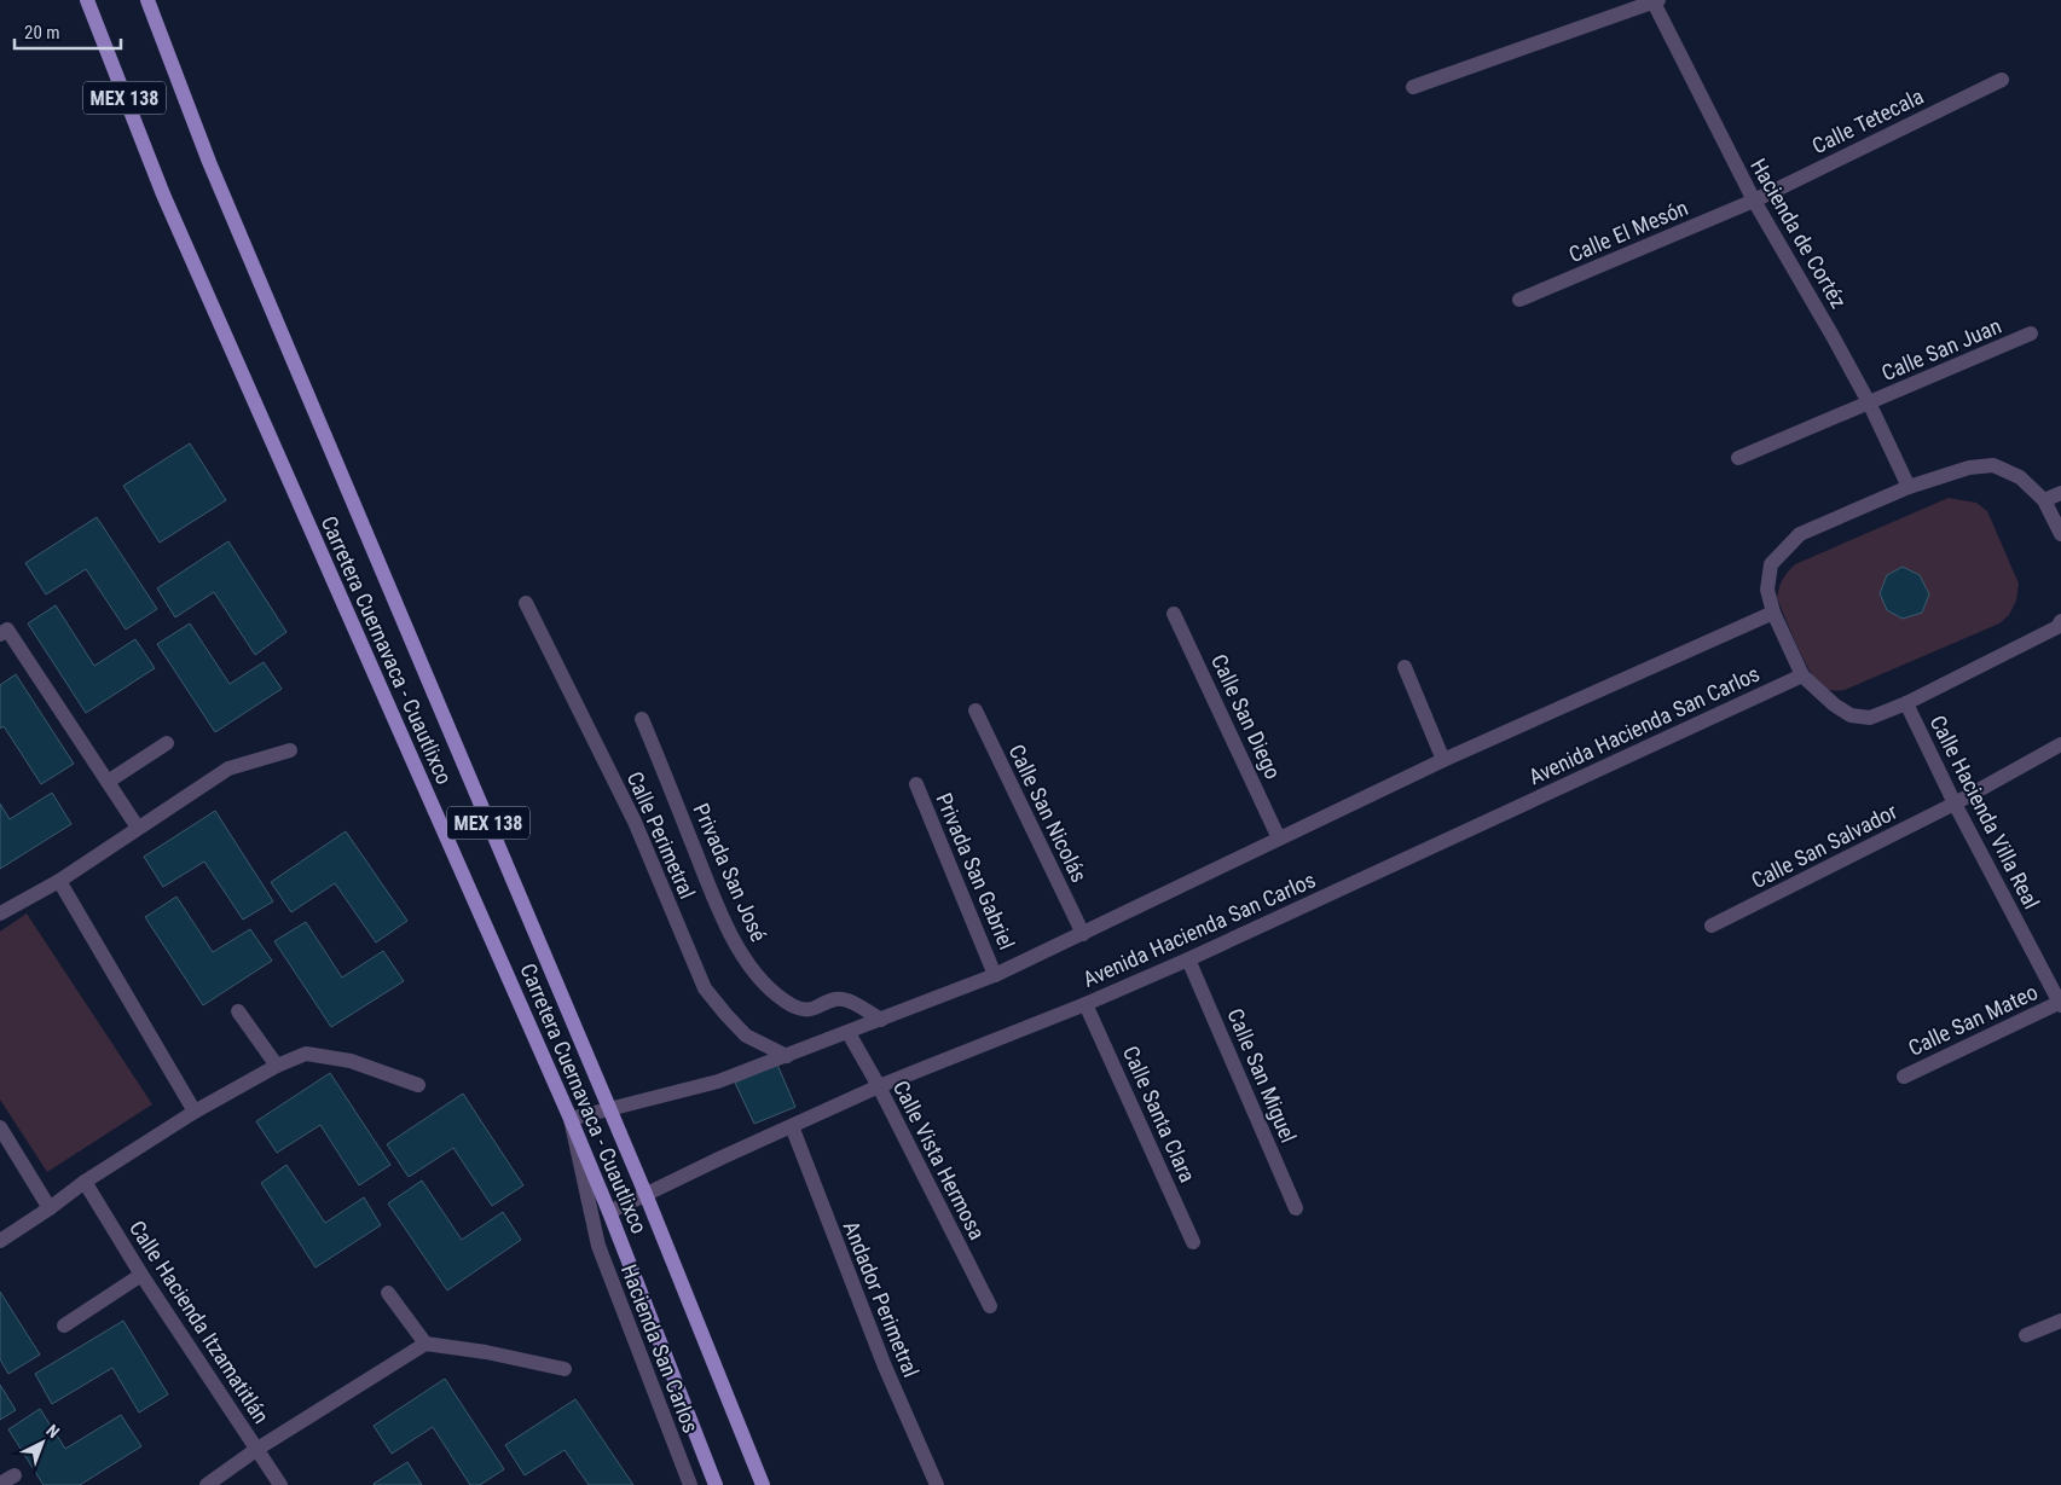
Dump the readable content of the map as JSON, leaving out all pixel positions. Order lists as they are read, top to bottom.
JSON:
{
  "streets": {
    "main road": ["MEX 138", "Carretera Cuernavaca - Cuautlixco"],
    "street": [
      "Calle Tetecala",
      "Calle El Mesón",
      "Hacienda de Cortéz",
      "Calle San Juan",
      "Calle San Diego",
      "Avenida Hacienda San Carlos",
      "Calle Hacienda Villa Real",
      "Calle San Nicolás",
      "Calle Perimetral",
      "Calle San Salvador",
      "Privada San Gabriel",
      "Privada San José",
      "Calle San Mateo",
      "Calle San Miguel",
      "Calle Santa Clara",
      "Calle Vista Hermosa",
      "Andador Perimetral",
      "Calle Hacienda Itzamatitlán",
      "Hacienda San Carlos"
    ]
  },
  "crossings": [
    ["Calle Tetecala", "Calle El Mesón"],
    ["Calle Tetecala", "Hacienda de Cortéz"],
    ["Calle El Mesón", "Hacienda de Cortéz"],
    ["Hacienda de Cortéz", "Calle San Juan"],
    ["Carretera Cuernavaca - Cuautlixco", "Avenida Hacienda San Carlos"],
    ["Carretera Cuernavaca - Cuautlixco", "Hacienda San Carlos"],
    ["Calle San Diego", "Avenida Hacienda San Carlos"],
    ["Avenida Hacienda San Carlos", "Calle San Nicolás"],
    ["Avenida Hacienda San Carlos", "Calle Perimetral"],
    ["Avenida Hacienda San Carlos", "Privada San Gabriel"],
    ["Avenida Hacienda San Carlos", "Privada San José"],
    ["Avenida Hacienda San Carlos", "Calle San Miguel"],
    ["Avenida Hacienda San Carlos", "Calle Santa Clara"],
    ["Avenida Hacienda San Carlos", "Calle Vista Hermosa"],
    ["Avenida Hacienda San Carlos", "Andador Perimetral"],
    ["Avenida Hacienda San Carlos", "Hacienda San Carlos"],
    ["Calle Hacienda Villa Real", "Calle San Salvador"],
    ["Calle Hacienda Villa Real", "Calle San Mateo"]
  ],
  "scale_bar": "20 m",
  "north": "top right"
}
